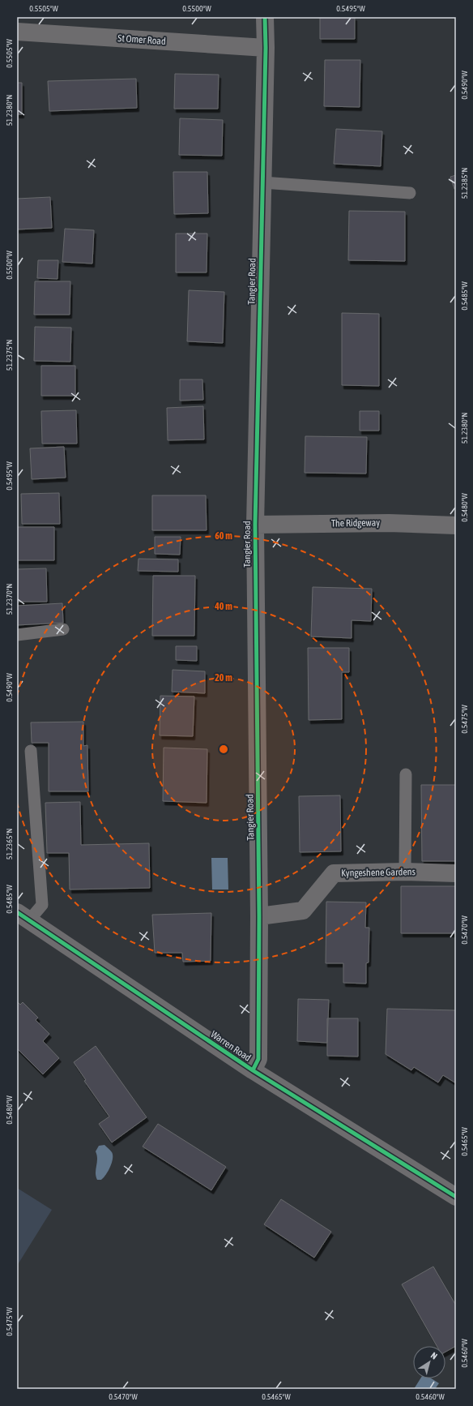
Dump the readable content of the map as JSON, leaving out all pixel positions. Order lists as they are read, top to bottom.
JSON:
{
  "streets": {
    "street": [
      "St Omer Road",
      "Tangier Road",
      "The Ridgeway",
      "Kyngeshene Gardens",
      "Warren Road"
    ]
  },
  "crossings": [
    ["St Omer Road", "Tangier Road"],
    ["Tangier Road", "The Ridgeway"],
    ["Tangier Road", "Kyngeshene Gardens"],
    ["Tangier Road", "Warren Road"]
  ],
  "north": "top right",
  "coordinates": [
    "0.5505°W",
    "0.5500°W",
    "0.5495°W",
    "0.5490°W",
    "51.2380°N",
    "51.2385°N",
    "0.5485°W",
    "51.2375°N",
    "0.5480°W",
    "51.2370°N",
    "0.5475°W",
    "51.2365°N",
    "0.5470°W",
    "0.5465°W",
    "0.5460°W"
  ],
  "rings": ["60 m", "40 m", "20 m"]
}
